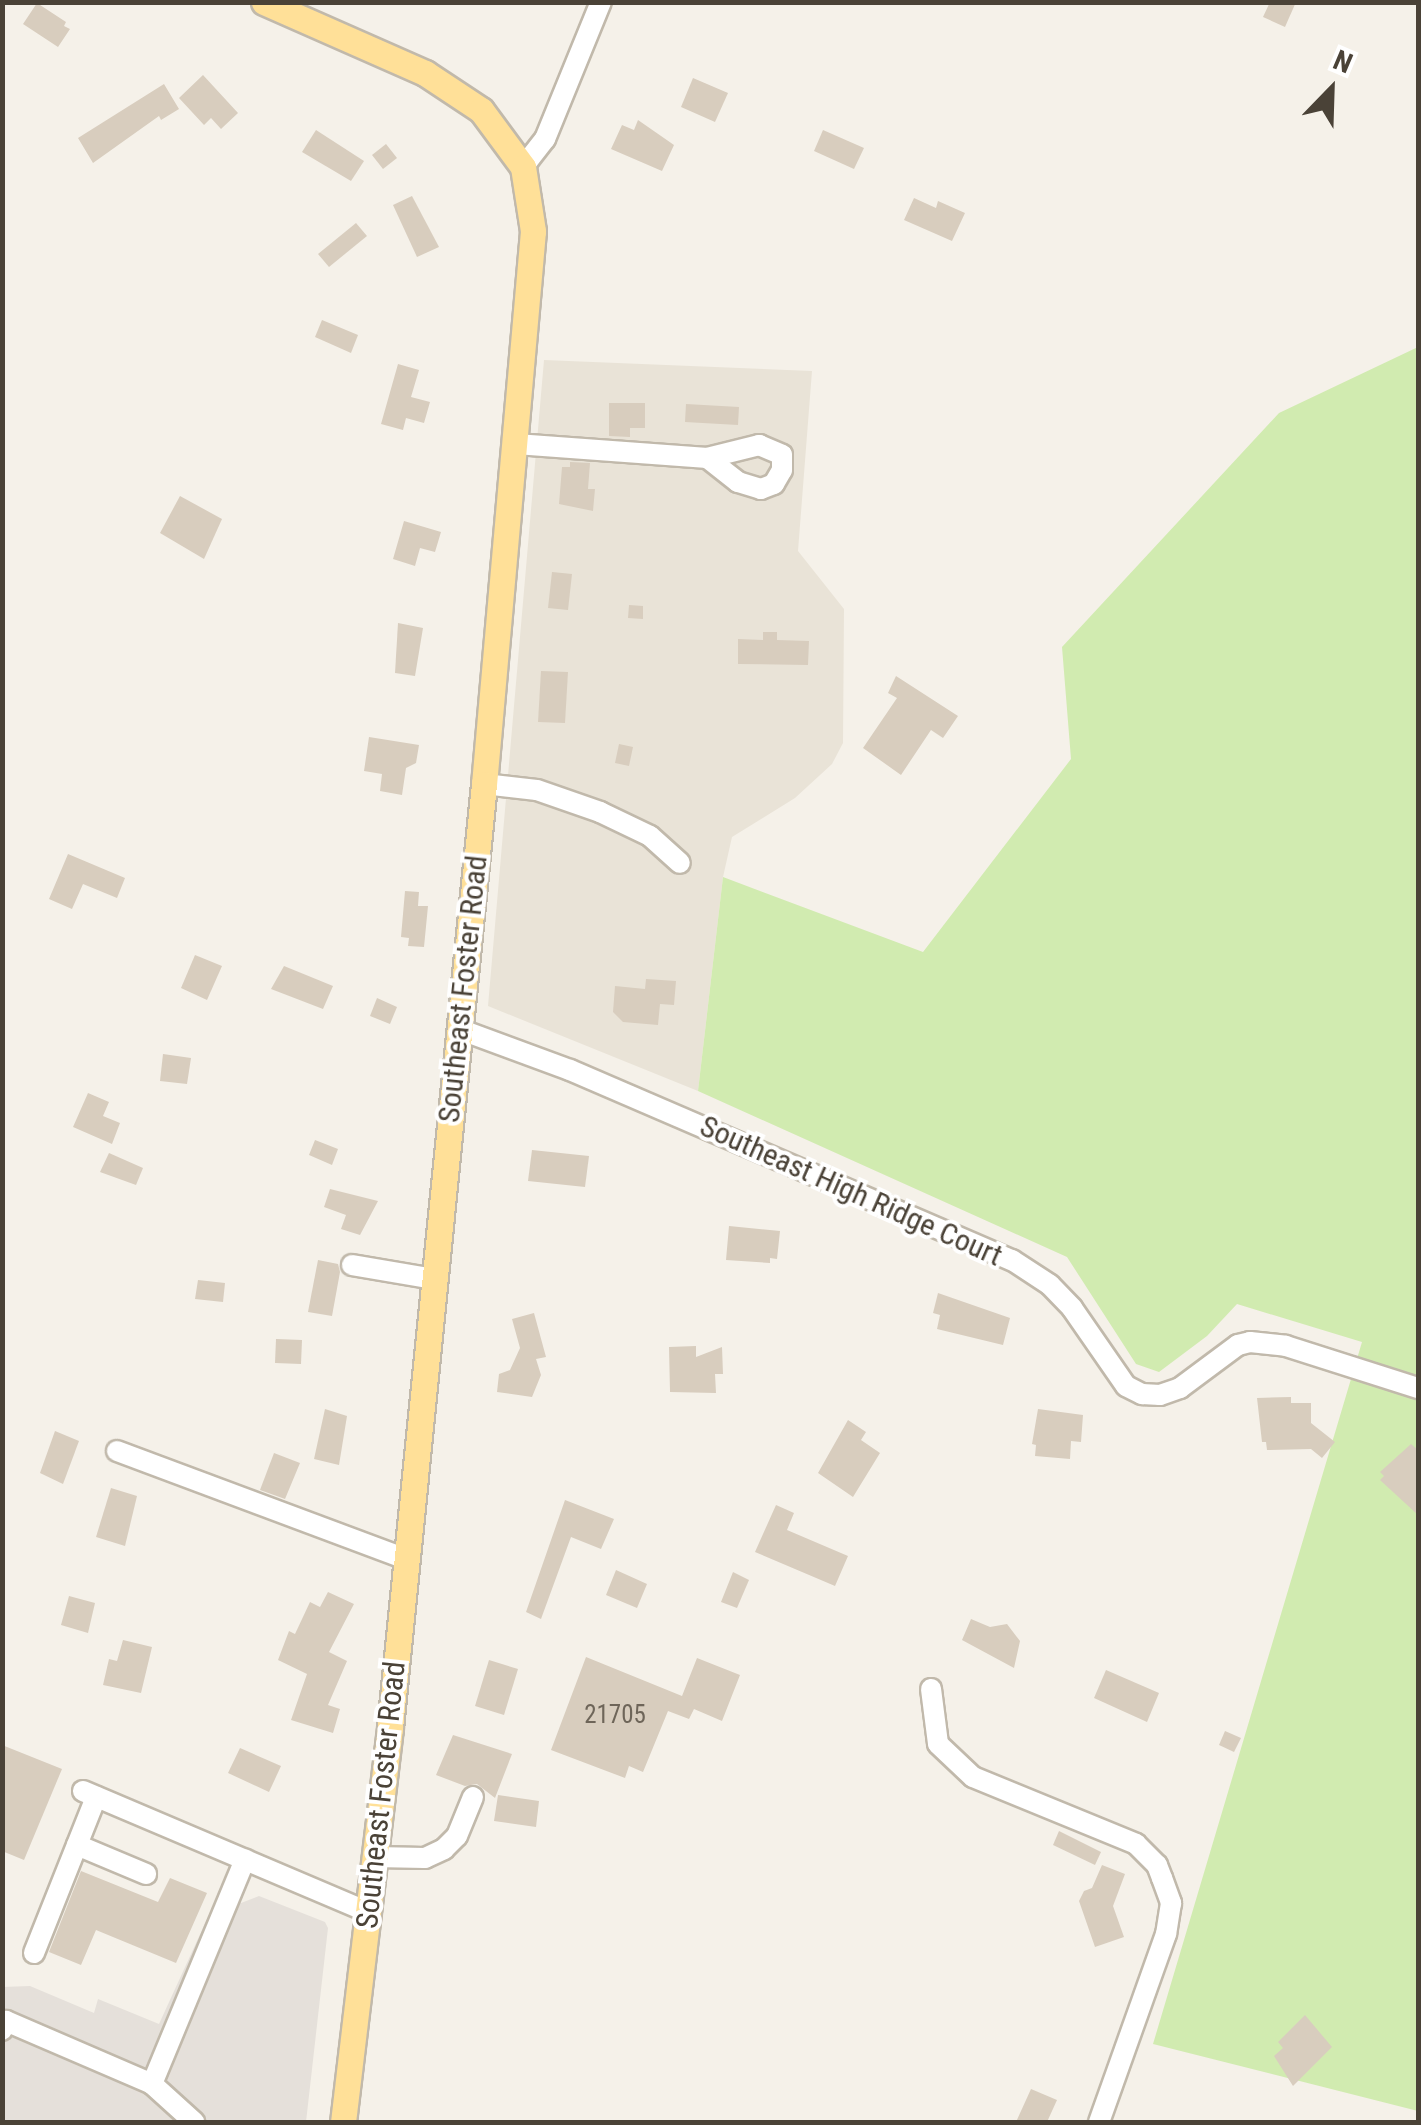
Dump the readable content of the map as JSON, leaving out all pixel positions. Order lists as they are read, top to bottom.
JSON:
{
  "streets": {
    "main road": ["Southeast Foster Road"],
    "street": ["Southeast High Ridge Court"]
  },
  "crossings": [
    ["Southeast Foster Road", "Southeast High Ridge Court"]
  ],
  "house_numbers": ["21705"],
  "north": "top right"
}
